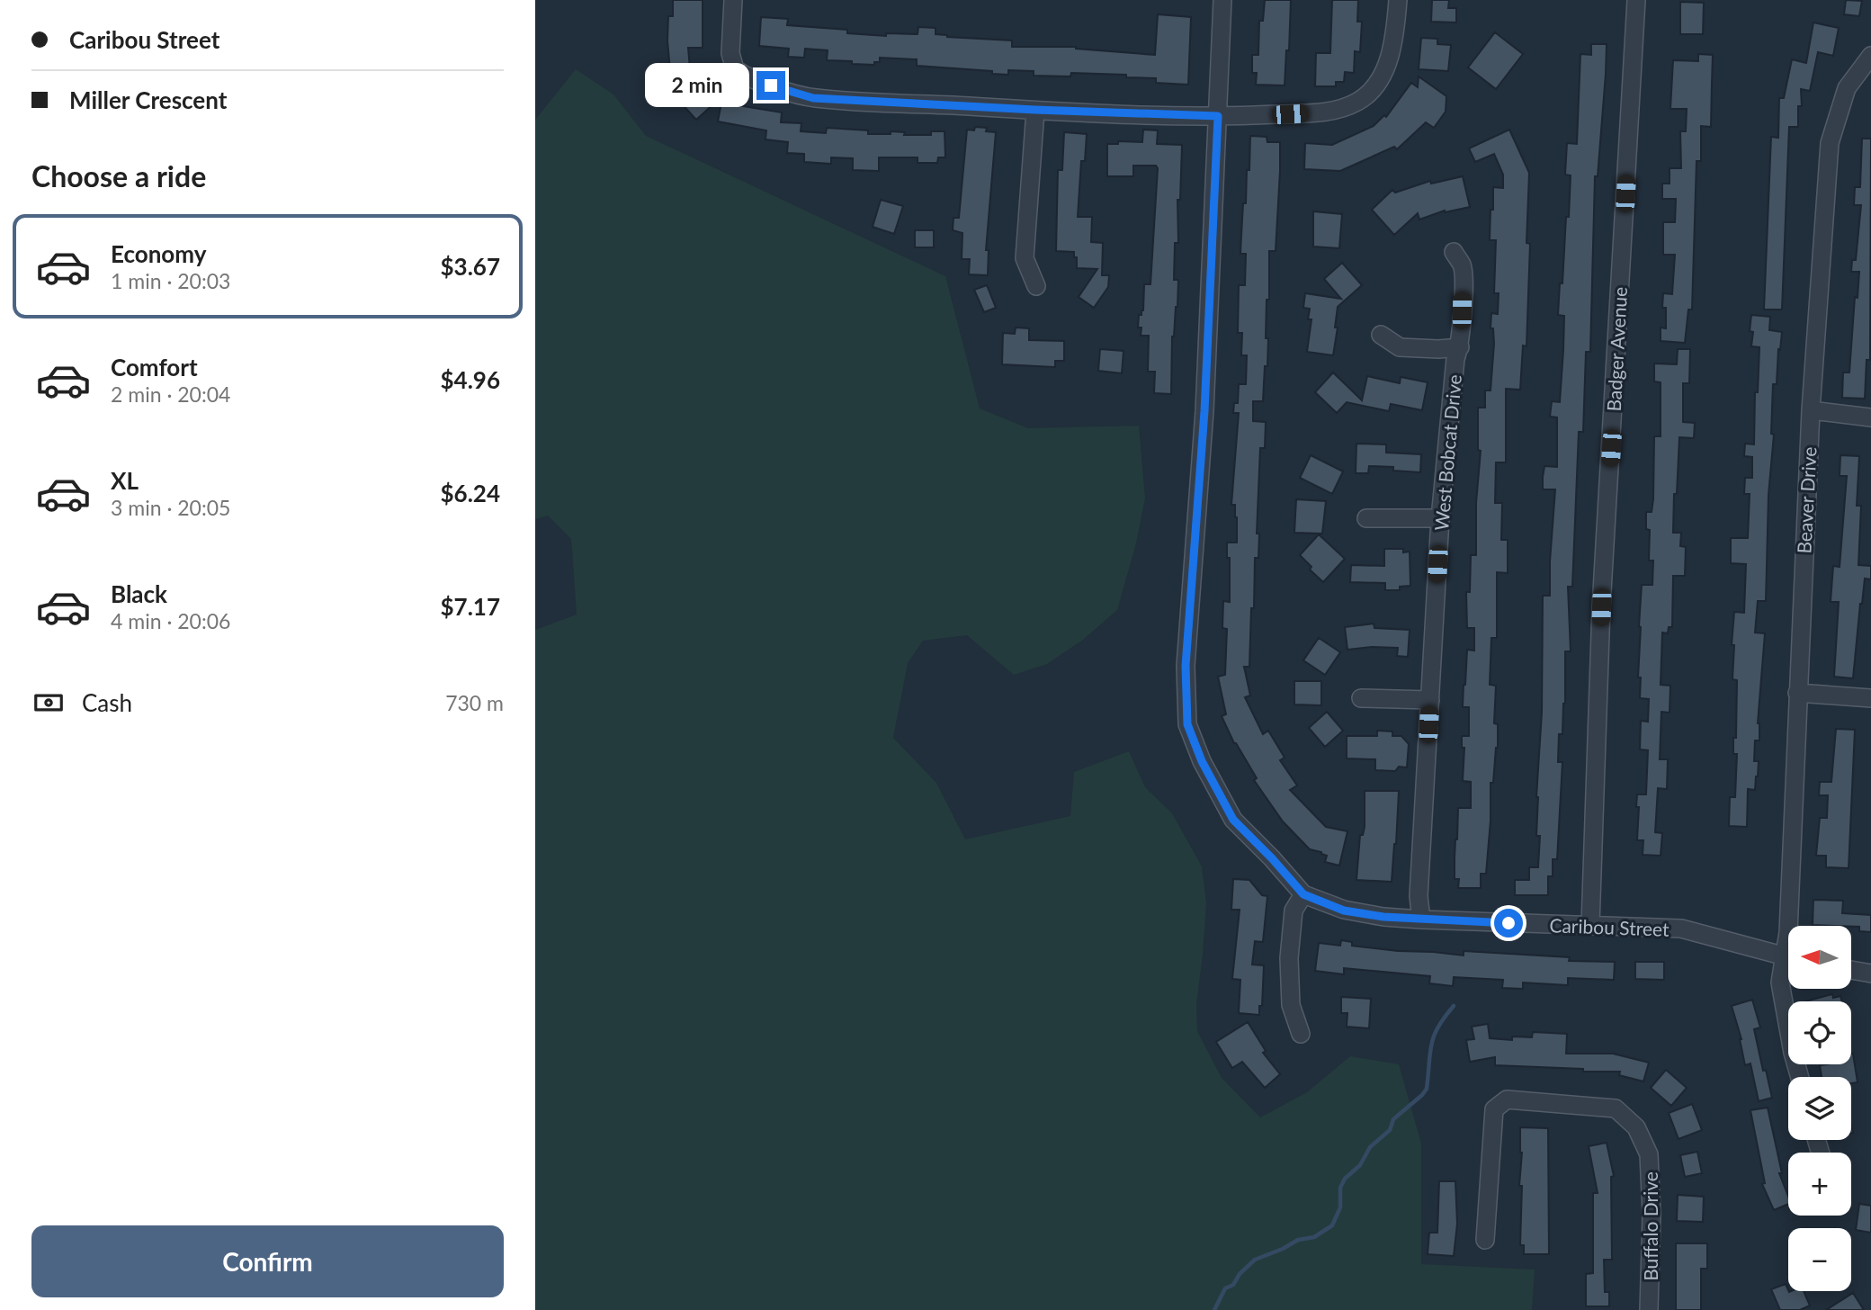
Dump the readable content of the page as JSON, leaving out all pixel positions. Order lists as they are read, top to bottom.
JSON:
{
  "streets": {
    "street": [
      "Badger Avenue",
      "West Bobcat Drive",
      "Beaver Drive",
      "Caribou Street",
      "Buffalo Drive"
    ]
  },
  "crossings": [
    ["Badger Avenue", "Caribou Street"],
    ["West Bobcat Drive", "Caribou Street"]
  ],
  "north": "left",
  "page": {
    "banner": ["Caribou Street", "Miller Crescent"],
    "bubble": "2 min",
    "heading": "Choose a ride",
    "list": [
      {
        "name": "Economy",
        "note": "1 min · 20:03",
        "value": "$3.67"
      },
      {
        "name": "Comfort",
        "note": "2 min · 20:04",
        "value": "$4.96"
      },
      {
        "name": "XL",
        "note": "3 min · 20:05",
        "value": "$6.24"
      },
      {
        "name": "Black",
        "note": "4 min · 20:06",
        "value": "$7.17"
      }
    ],
    "pay": ["Cash", "730 m"],
    "map_buttons": ["+", "−"],
    "buttons": "Confirm"
  }
}
